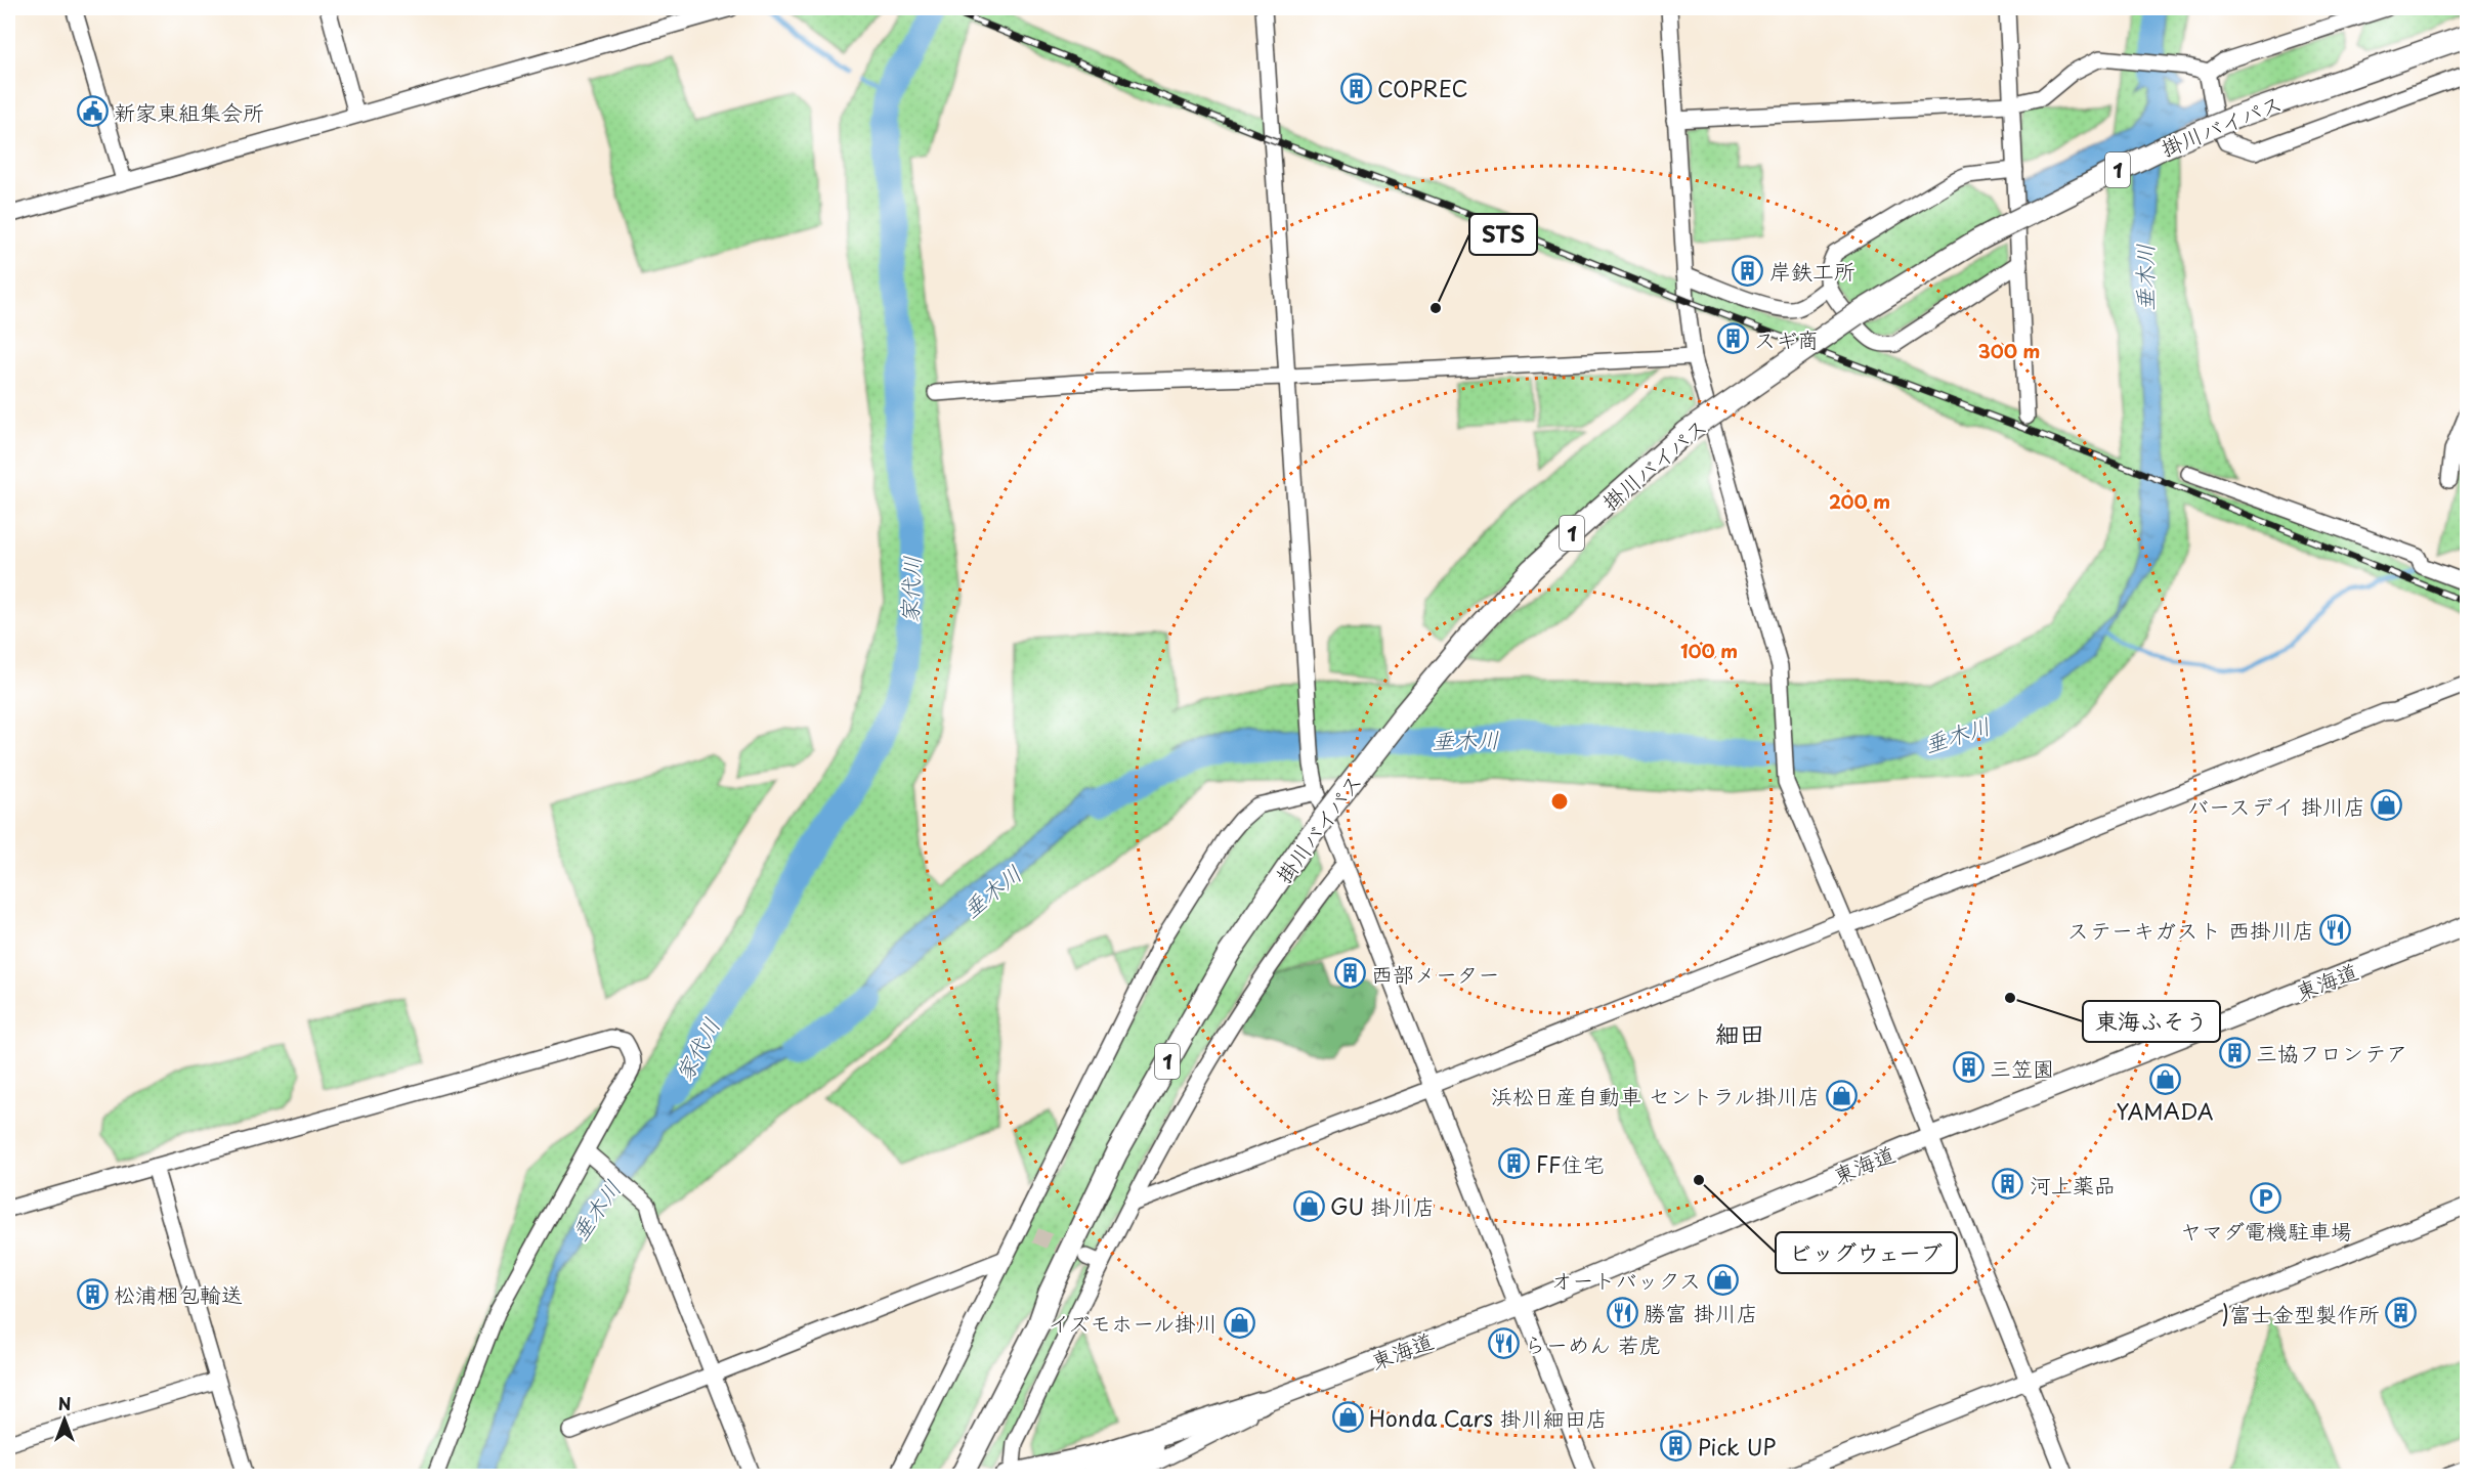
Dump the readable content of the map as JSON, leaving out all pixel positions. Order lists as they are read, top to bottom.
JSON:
{
  "streets": {
    "highway": ["掛川バイパス", "1"],
    "main road": ["東海道"]
  },
  "crossings": [
    ["掛川バイパス", "1"]
  ],
  "districts": ["細田"],
  "water": ["垂木川", "家代川"],
  "places": {
    "building": [
      "COPREC",
      "岸鉄工所",
      "スギ商",
      "西部メーター",
      "三協フロンテア",
      "三笠園",
      "FF住宅",
      "河上薬品",
      "松浦梱包輸送",
      ")富士金型製作所",
      "Pick UP"
    ],
    "public building": ["新家東組集会所"],
    "other": ["STS", "東海ふそう", "ビッグウェーブ"],
    "shop": [
      "バースデイ 掛川店",
      "YAMADA",
      "浜松日産自動車 セントラル掛川店",
      "GU 掛川店",
      "オートバックス",
      "イズモホール掛川",
      "Honda Cars 掛川細田店"
    ],
    "restaurant": ["ステーキガスト 西掛川店", "勝富 掛川店", "らーめん 若虎"],
    "parking": ["ヤマダ電機駐車場"]
  },
  "north": "top",
  "rings": ["300 m", "200 m", "100 m"]
}
